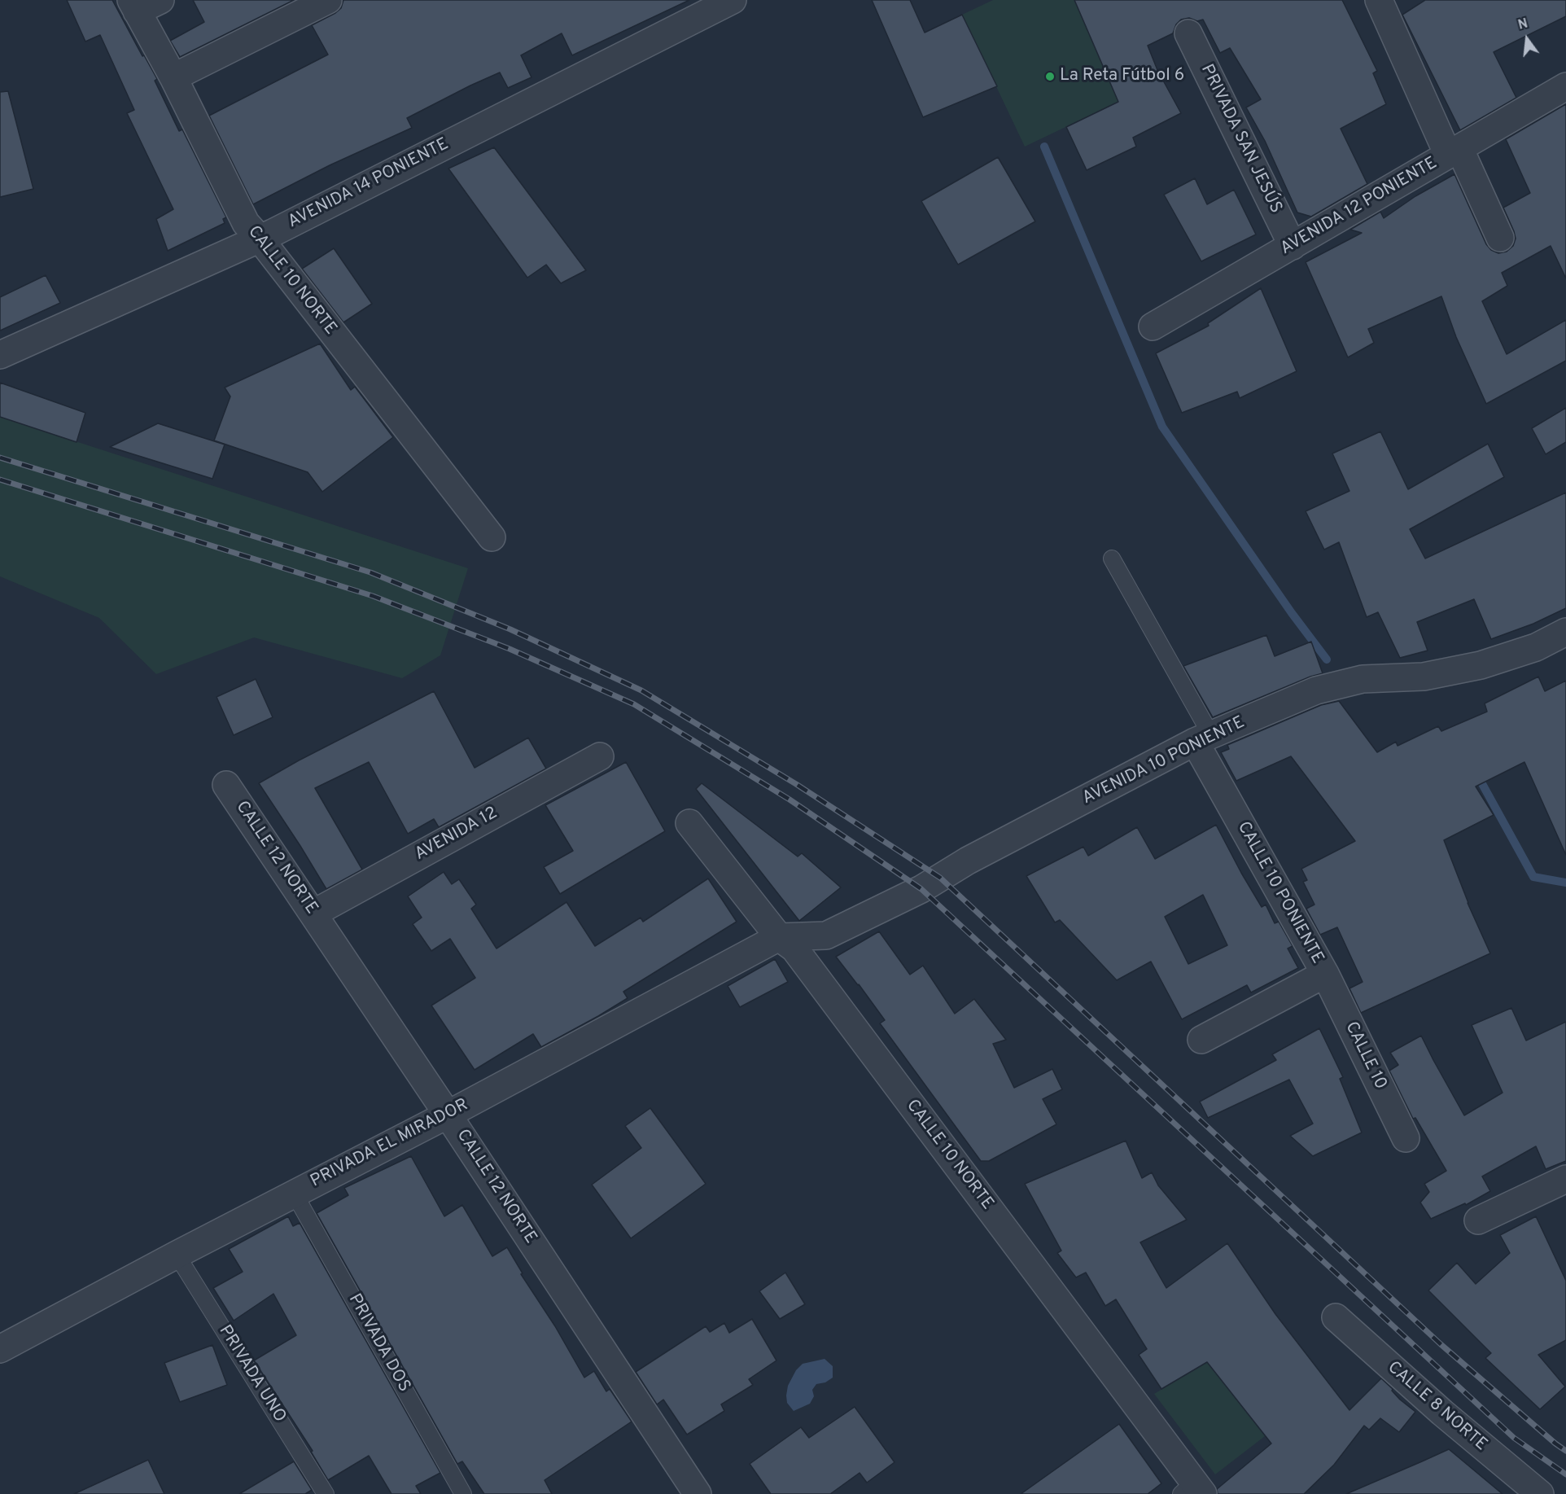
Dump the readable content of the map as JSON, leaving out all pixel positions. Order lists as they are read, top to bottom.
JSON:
{
  "streets": {
    "street": [
      "PRIVADA SAN JESÚS",
      "AVENIDA 14 PONIENTE",
      "AVENIDA 12 PONIENTE",
      "CALLE 10 NORTE",
      "AVENIDA 10 PONIENTE",
      "AVENIDA 12",
      "CALLE 12 NORTE",
      "CALLE 10 PONIENTE",
      "CALLE 10",
      "PRIVADA EL MIRADOR",
      "CALLE 8 NORTE"
    ],
    "lane": ["PRIVADA DOS", "PRIVADA UNO"]
  },
  "crossings": [
    ["PRIVADA SAN JESÚS", "AVENIDA 12 PONIENTE"],
    ["AVENIDA 14 PONIENTE", "CALLE 10 NORTE"],
    ["CALLE 10 NORTE", "AVENIDA 10 PONIENTE"],
    ["CALLE 10 NORTE", "PRIVADA EL MIRADOR"],
    ["AVENIDA 10 PONIENTE", "CALLE 10 PONIENTE"],
    ["AVENIDA 10 PONIENTE", "PRIVADA EL MIRADOR"],
    ["AVENIDA 12", "CALLE 12 NORTE"],
    ["CALLE 12 NORTE", "PRIVADA EL MIRADOR"],
    ["CALLE 10 PONIENTE", "CALLE 10"],
    ["PRIVADA EL MIRADOR", "PRIVADA DOS"],
    ["PRIVADA EL MIRADOR", "PRIVADA UNO"]
  ],
  "places": ["La Reta Fútbol 6"],
  "north": "top"
}
